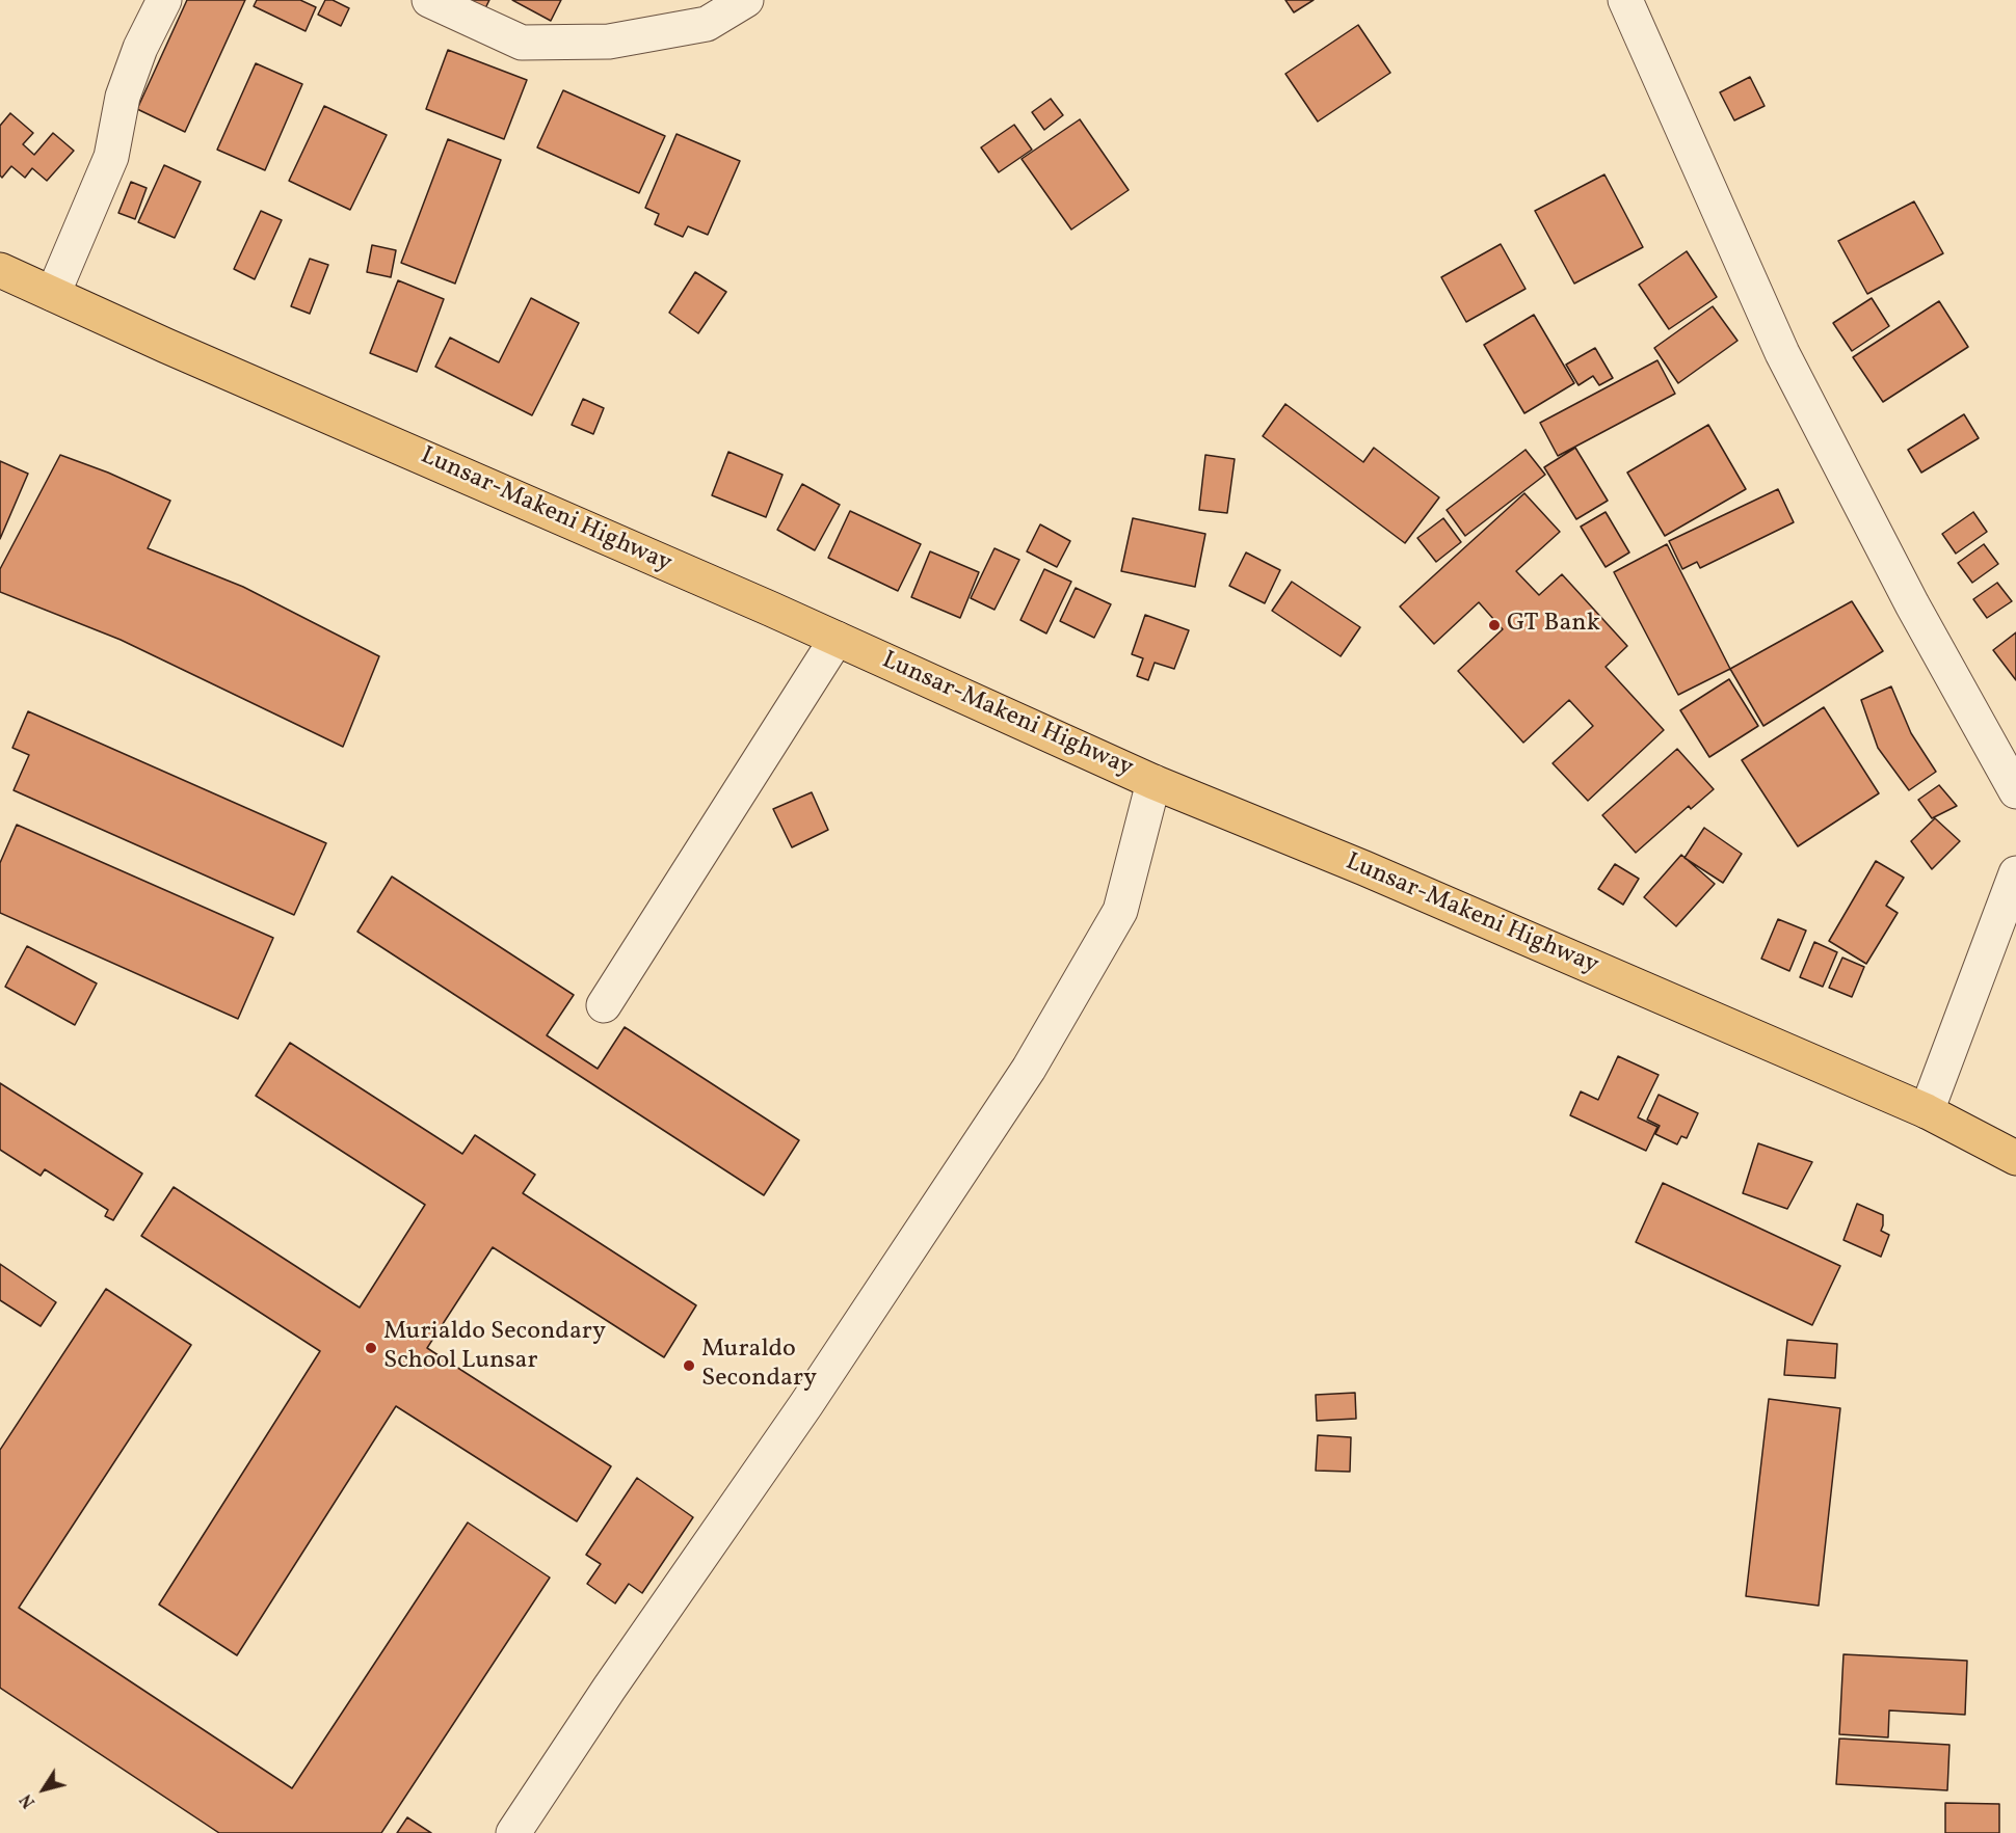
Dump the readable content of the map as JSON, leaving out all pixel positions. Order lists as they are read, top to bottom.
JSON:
{
  "streets": {
    "main road": ["Lunsar-Makeni Highway"]
  },
  "places": ["GT Bank", "Murialdo Secondary School Lunsar", "Muraldo Secondary"],
  "north": "bottom left"
}
